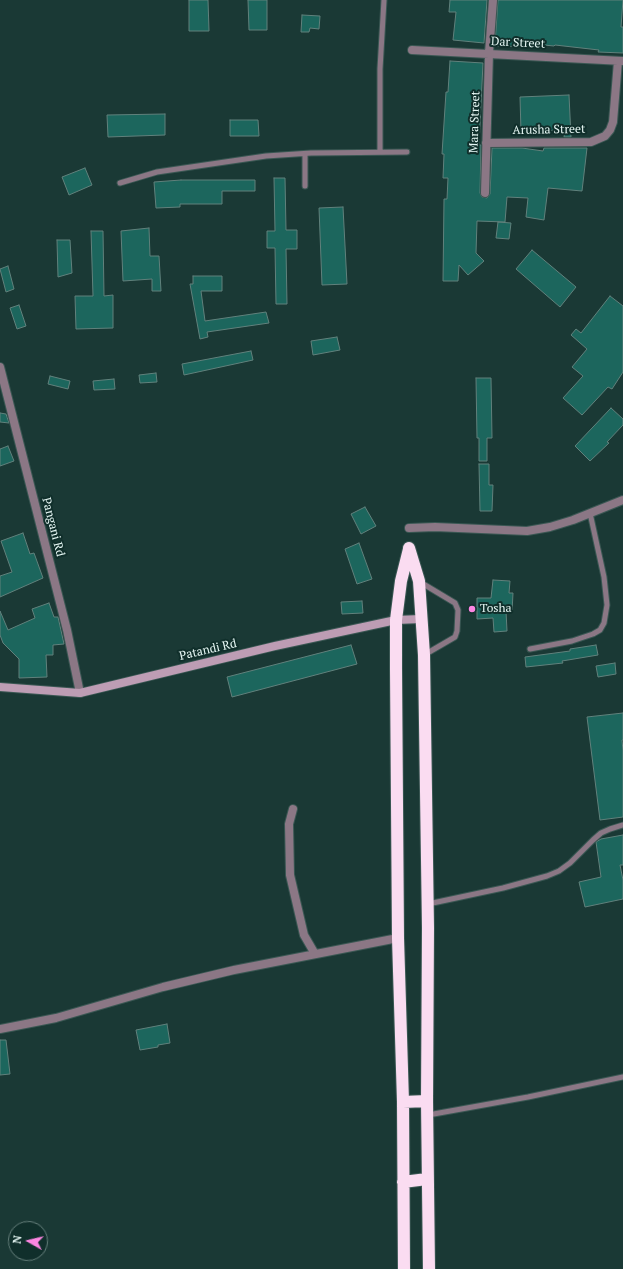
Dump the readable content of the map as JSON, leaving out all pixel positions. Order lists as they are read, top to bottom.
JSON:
{
  "streets": {
    "street": [
      "Dar Street",
      "Mara Street",
      "Arusha Street",
      "Pangani Rd",
      "Patandi Rd"
    ]
  },
  "crossings": [
    ["Dar Street", "Mara Street"],
    ["Dar Street", "Arusha Street"],
    ["Mara Street", "Arusha Street"],
    ["Pangani Rd", "Patandi Rd"]
  ],
  "places": ["Tosha"],
  "north": "left"
}
